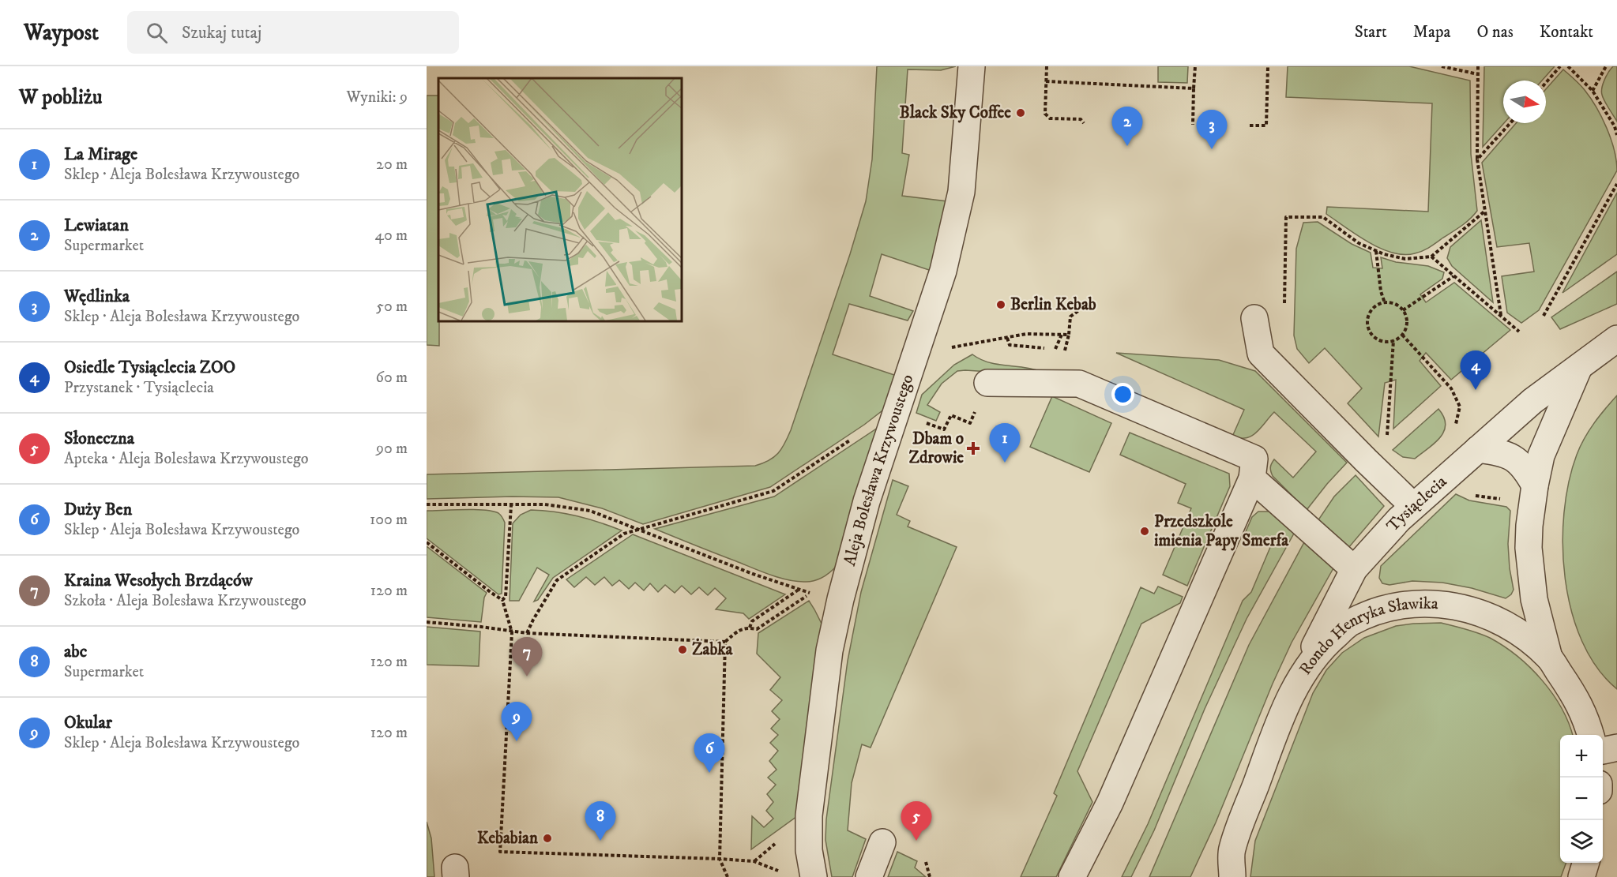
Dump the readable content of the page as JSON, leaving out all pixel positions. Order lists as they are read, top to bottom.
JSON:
{
  "streets": {
    "street": ["Aleja Bolesława Krzywoustego", "Tysiąclecia", "Rondo Henryka Sławika"]
  },
  "crossings": [
    ["Tysiąclecia", "Rondo Henryka Sławika"]
  ],
  "places": {
    "other": [
      "Black Sky Coffee",
      "Berlin Kebab",
      "Przedszkole imienia Papy Smerfa",
      "Żabka",
      "Kebabian"
    ],
    "health": ["Dbam o Zdrowie"]
  },
  "north": "right",
  "page": {
    "header": "Waypost",
    "search": "Szukaj tutaj",
    "nav": [
      "Start",
      "Mapa",
      "O nas",
      "Kontakt"
    ],
    "heading": ["W pobliżu", "Wyniki: 9"],
    "pins": [
      "2",
      "3",
      "4",
      "1",
      "7",
      "9",
      "6",
      "5",
      "8"
    ],
    "list": [
      {
        "mark": "1",
        "name": "La Mirage",
        "note": "Sklep · Aleja Bolesława Krzywoustego",
        "value": "20 m"
      },
      {
        "mark": "2",
        "name": "Lewiatan",
        "note": "Supermarket",
        "value": "40 m"
      },
      {
        "mark": "3",
        "name": "Wędlinka",
        "note": "Sklep · Aleja Bolesława Krzywoustego",
        "value": "50 m"
      },
      {
        "mark": "4",
        "name": "Osiedle Tysiąclecia ZOO",
        "note": "Przystanek · Tysiąclecia",
        "value": "60 m"
      },
      {
        "mark": "5",
        "name": "Słoneczna",
        "note": "Apteka · Aleja Bolesława Krzywoustego",
        "value": "90 m"
      },
      {
        "mark": "6",
        "name": "Duży Ben",
        "note": "Sklep · Aleja Bolesława Krzywoustego",
        "value": "100 m"
      },
      {
        "mark": "7",
        "name": "Kraina Wesołych Brzdąców",
        "note": "Szkoła · Aleja Bolesława Krzywoustego",
        "value": "120 m"
      },
      {
        "mark": "8",
        "name": "abc",
        "note": "Supermarket",
        "value": "120 m"
      },
      {
        "mark": "9",
        "name": "Okular",
        "note": "Sklep · Aleja Bolesława Krzywoustego",
        "value": "120 m"
      }
    ],
    "map_buttons": ["+", "−"]
  }
}
